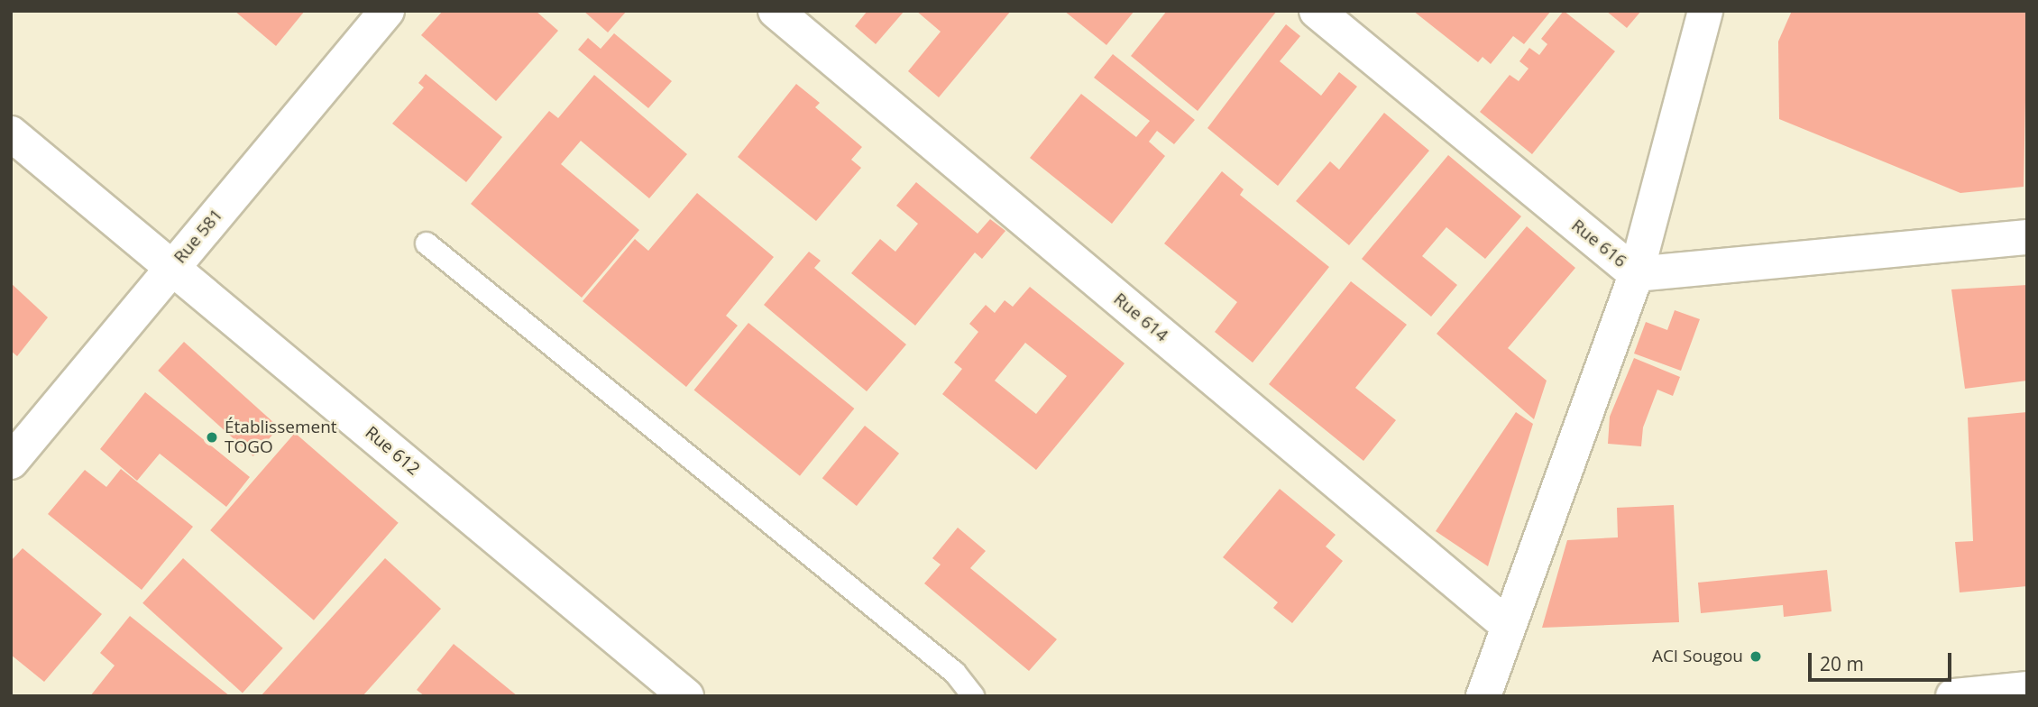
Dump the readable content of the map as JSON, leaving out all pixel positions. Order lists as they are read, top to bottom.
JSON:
{
  "streets": {
    "street": [
      "Rue 581",
      "Rue 616",
      "Rue 614",
      "Rue 612"
    ]
  },
  "crossings": [
    ["Rue 581", "Rue 612"]
  ],
  "places": ["Établissement TOGO", "ACI Sougou"],
  "scale_bar": "20 m"
}
